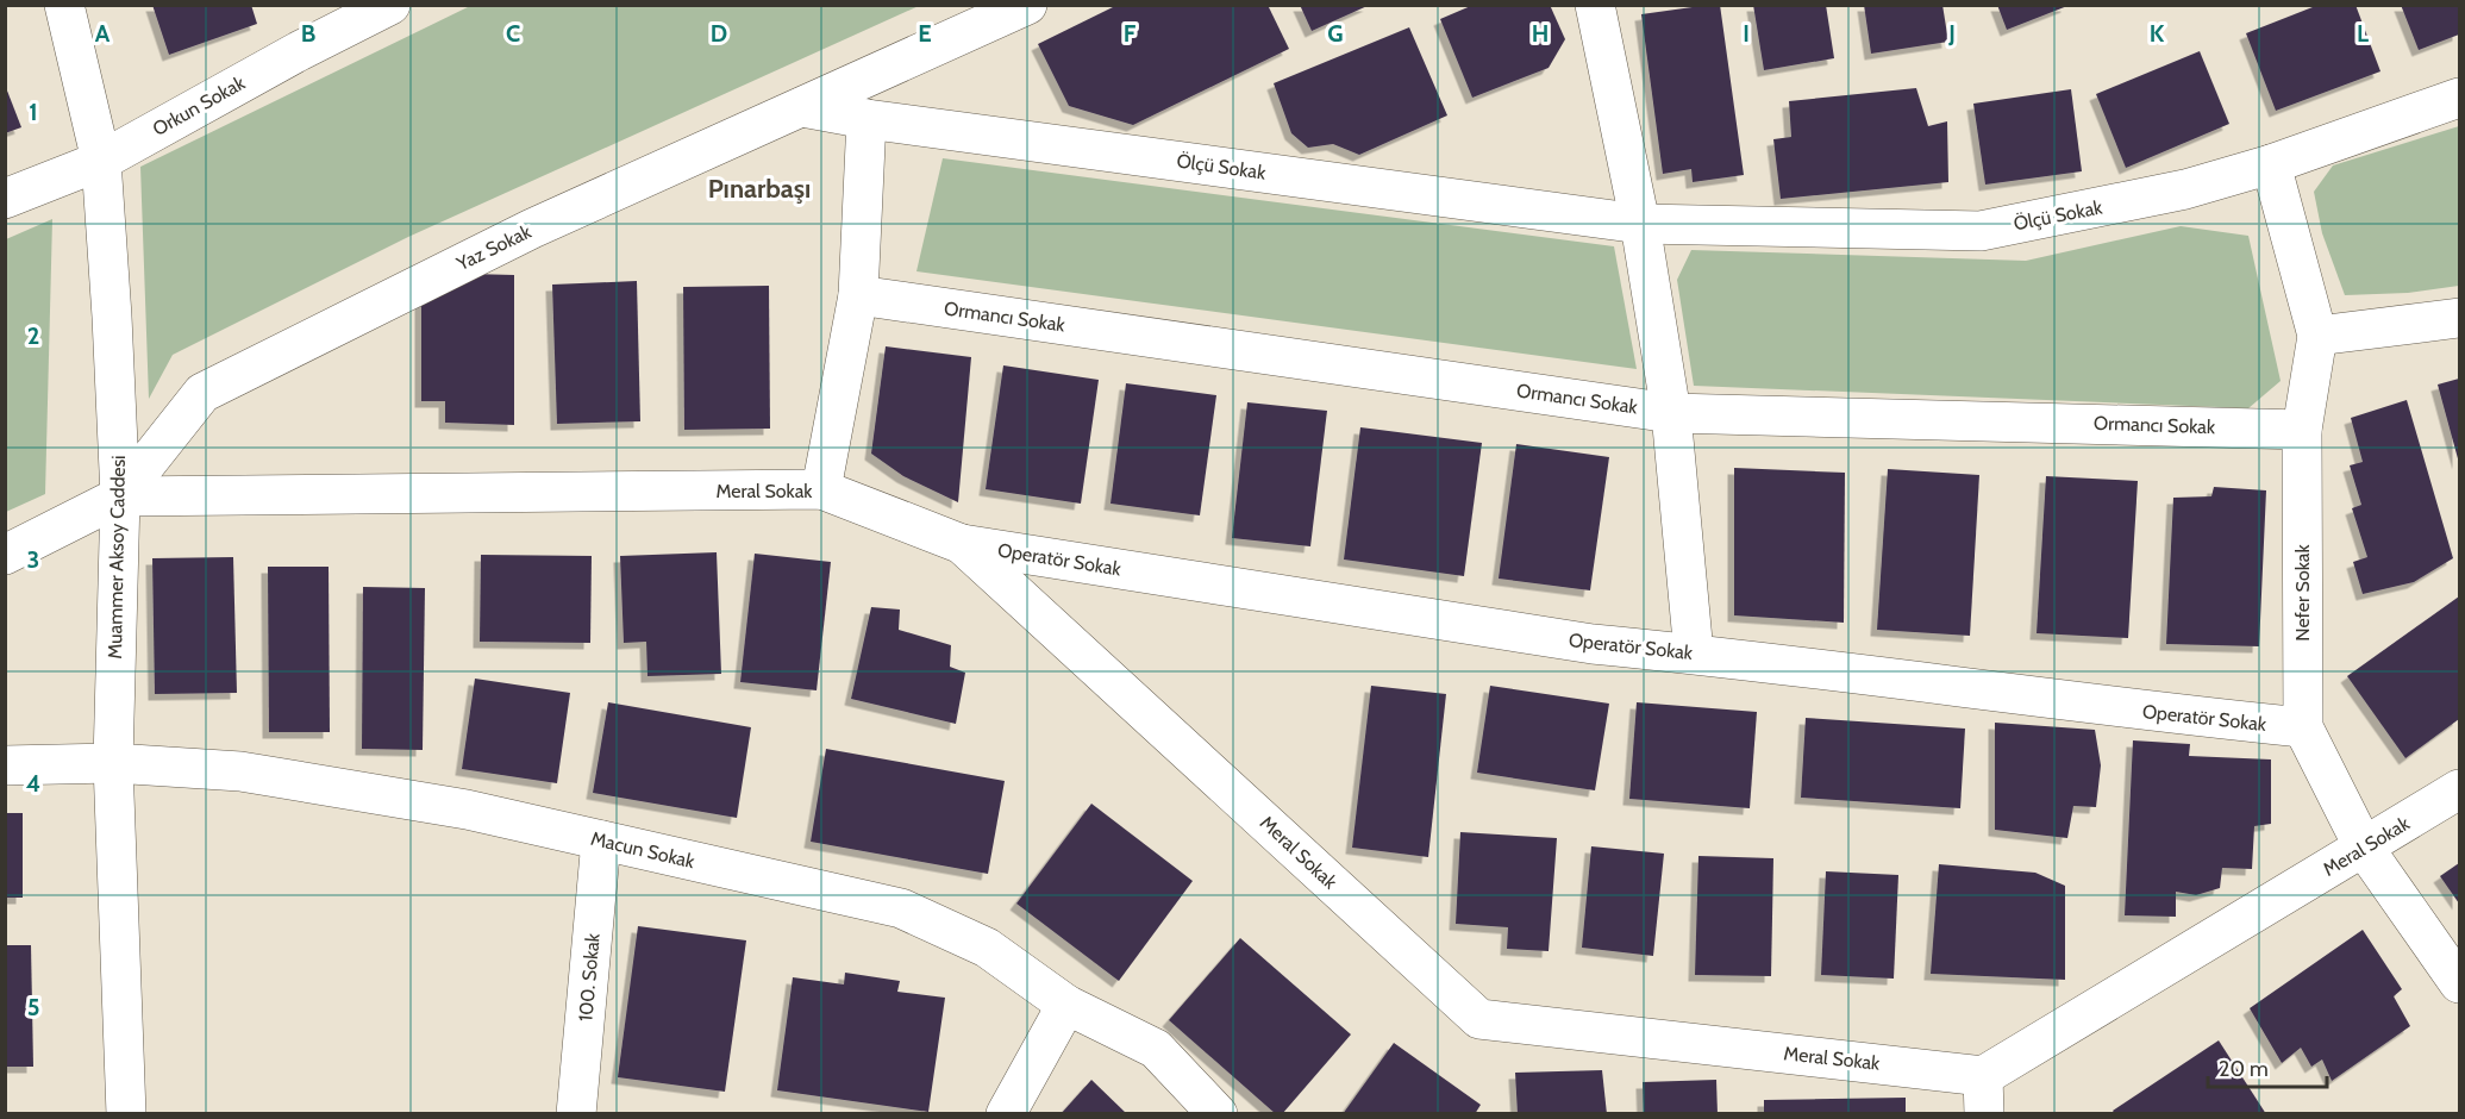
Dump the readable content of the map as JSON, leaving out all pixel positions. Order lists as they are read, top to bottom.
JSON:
{
  "streets": {
    "street": [
      "Orkun Sokak",
      "Ölçü Sokak",
      "Yaz Sokak",
      "Ormancı Sokak",
      "Meral Sokak",
      "Muammer Aksoy Caddesi",
      "Operatör Sokak",
      "Nefer Sokak",
      "Macun Sokak",
      "100. Sokak"
    ]
  },
  "crossings": [
    ["Orkun Sokak", "Muammer Aksoy Caddesi"],
    ["Ölçü Sokak", "Yaz Sokak"],
    ["Ölçü Sokak", "Nefer Sokak"],
    ["Yaz Sokak", "Meral Sokak"],
    ["Yaz Sokak", "Muammer Aksoy Caddesi"],
    ["Ormancı Sokak", "Nefer Sokak"],
    ["Meral Sokak", "Muammer Aksoy Caddesi"],
    ["Meral Sokak", "Operatör Sokak"],
    ["Meral Sokak", "Nefer Sokak"],
    ["Muammer Aksoy Caddesi", "Macun Sokak"],
    ["Operatör Sokak", "Nefer Sokak"],
    ["Macun Sokak", "100. Sokak"]
  ],
  "districts": ["Pınarbaşı"],
  "scale_bar": "20 m",
  "grid": {
    "columns": [
      "A",
      "B",
      "C",
      "D",
      "E",
      "F",
      "G",
      "H",
      "I",
      "J",
      "K",
      "L"
    ],
    "rows": [
      "1",
      "2",
      "3",
      "4",
      "5"
    ]
  }
}
